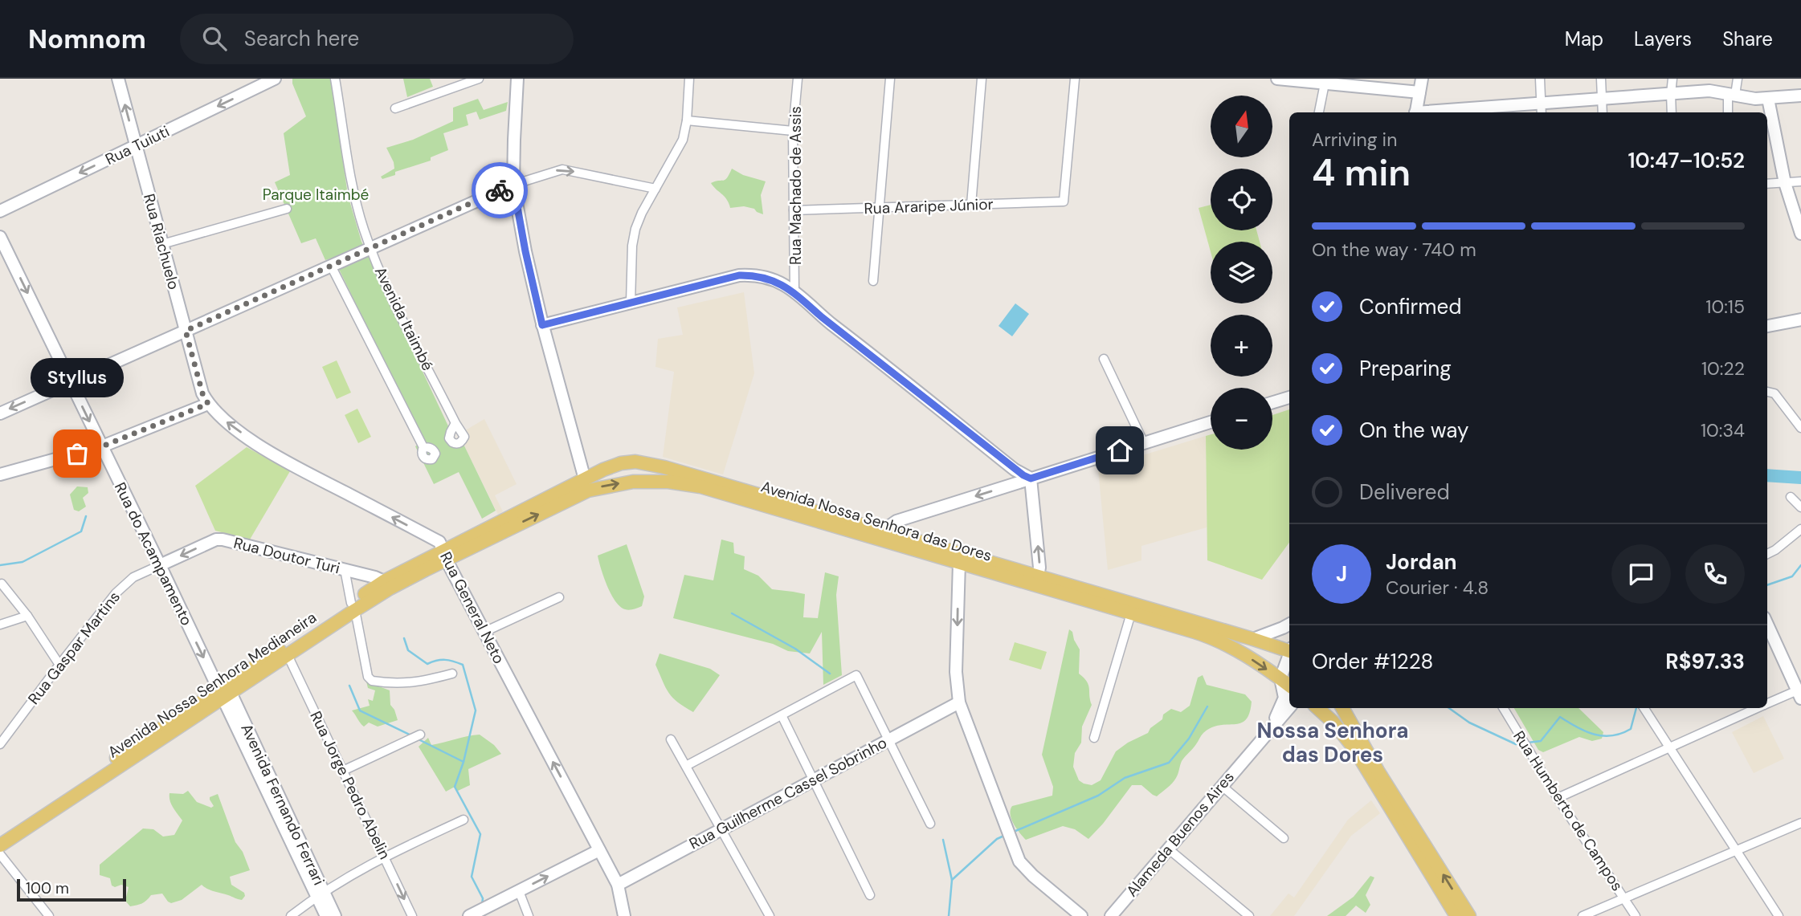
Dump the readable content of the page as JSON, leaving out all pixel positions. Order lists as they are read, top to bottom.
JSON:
{
  "streets": {
    "main road": ["Avenida Nossa Senhora das Dores", "Avenida Nossa Senhora Medianeira"],
    "street": [
      "Rua Tuiuti",
      "Rua Machado de Assis",
      "Rua Araripe Júnior",
      "Rua Riachuelo",
      "Avenida Itaimbé",
      "Rua do Acampamento",
      "Rua Doutor Turi",
      "Rua General Neto",
      "Rua Gaspar Martins",
      "Rua Jorge Pedro Abelin",
      "Rua Guilherme Cassel Sobrinho",
      "Avenida Fernando Ferrari",
      "Rua Humberto de Campos",
      "Alameda Buenos Aires"
    ]
  },
  "crossings": [
    ["Rua Tuiuti", "Rua Riachuelo"],
    ["Rua Machado de Assis", "Rua Araripe Júnior"],
    ["Rua Riachuelo", "Rua General Neto"],
    ["Avenida Nossa Senhora das Dores", "Rua General Neto"],
    ["Avenida Nossa Senhora das Dores", "Avenida Nossa Senhora Medianeira"],
    ["Avenida Nossa Senhora das Dores", "Alameda Buenos Aires"],
    ["Rua do Acampamento", "Rua Doutor Turi"],
    ["Rua do Acampamento", "Rua Gaspar Martins"],
    ["Rua do Acampamento", "Avenida Nossa Senhora Medianeira"],
    ["Rua do Acampamento", "Avenida Fernando Ferrari"],
    ["Rua Doutor Turi", "Rua Gaspar Martins"],
    ["Rua Doutor Turi", "Avenida Nossa Senhora Medianeira"],
    ["Rua General Neto", "Avenida Nossa Senhora Medianeira"],
    ["Rua General Neto", "Rua Guilherme Cassel Sobrinho"],
    ["Avenida Nossa Senhora Medianeira", "Rua Jorge Pedro Abelin"],
    ["Avenida Nossa Senhora Medianeira", "Avenida Fernando Ferrari"]
  ],
  "one_way": [
    "Rua Tuiuti",
    "Rua do Acampamento",
    "Rua Doutor Turi",
    "Rua General Neto"
  ],
  "districts": ["Nossa Senhora das Dores"],
  "parks": ["Parque Itaimbé"],
  "places": ["Styllus"],
  "scale_bar": "100 m",
  "north": "top",
  "page": {
    "header": "Nomnom",
    "search": "Search here",
    "nav": ["Map", "Layers", "Share"],
    "map_buttons": ["+", "−"],
    "heading": ["4 min", "Arriving in", "10:47–10:52"],
    "panel": [
      "Jordan",
      "Courier · 4.8",
      "Order #1228",
      "R$97.33"
    ],
    "bar": "On the way · 740 m",
    "list": [
      ["Confirmed", "10:15"],
      ["Preparing", "10:22"],
      ["On the way", "10:34"],
      "Delivered"
    ],
    "bubble": "Styllus",
    "round": "J",
    "scale": "100 m"
  }
}
